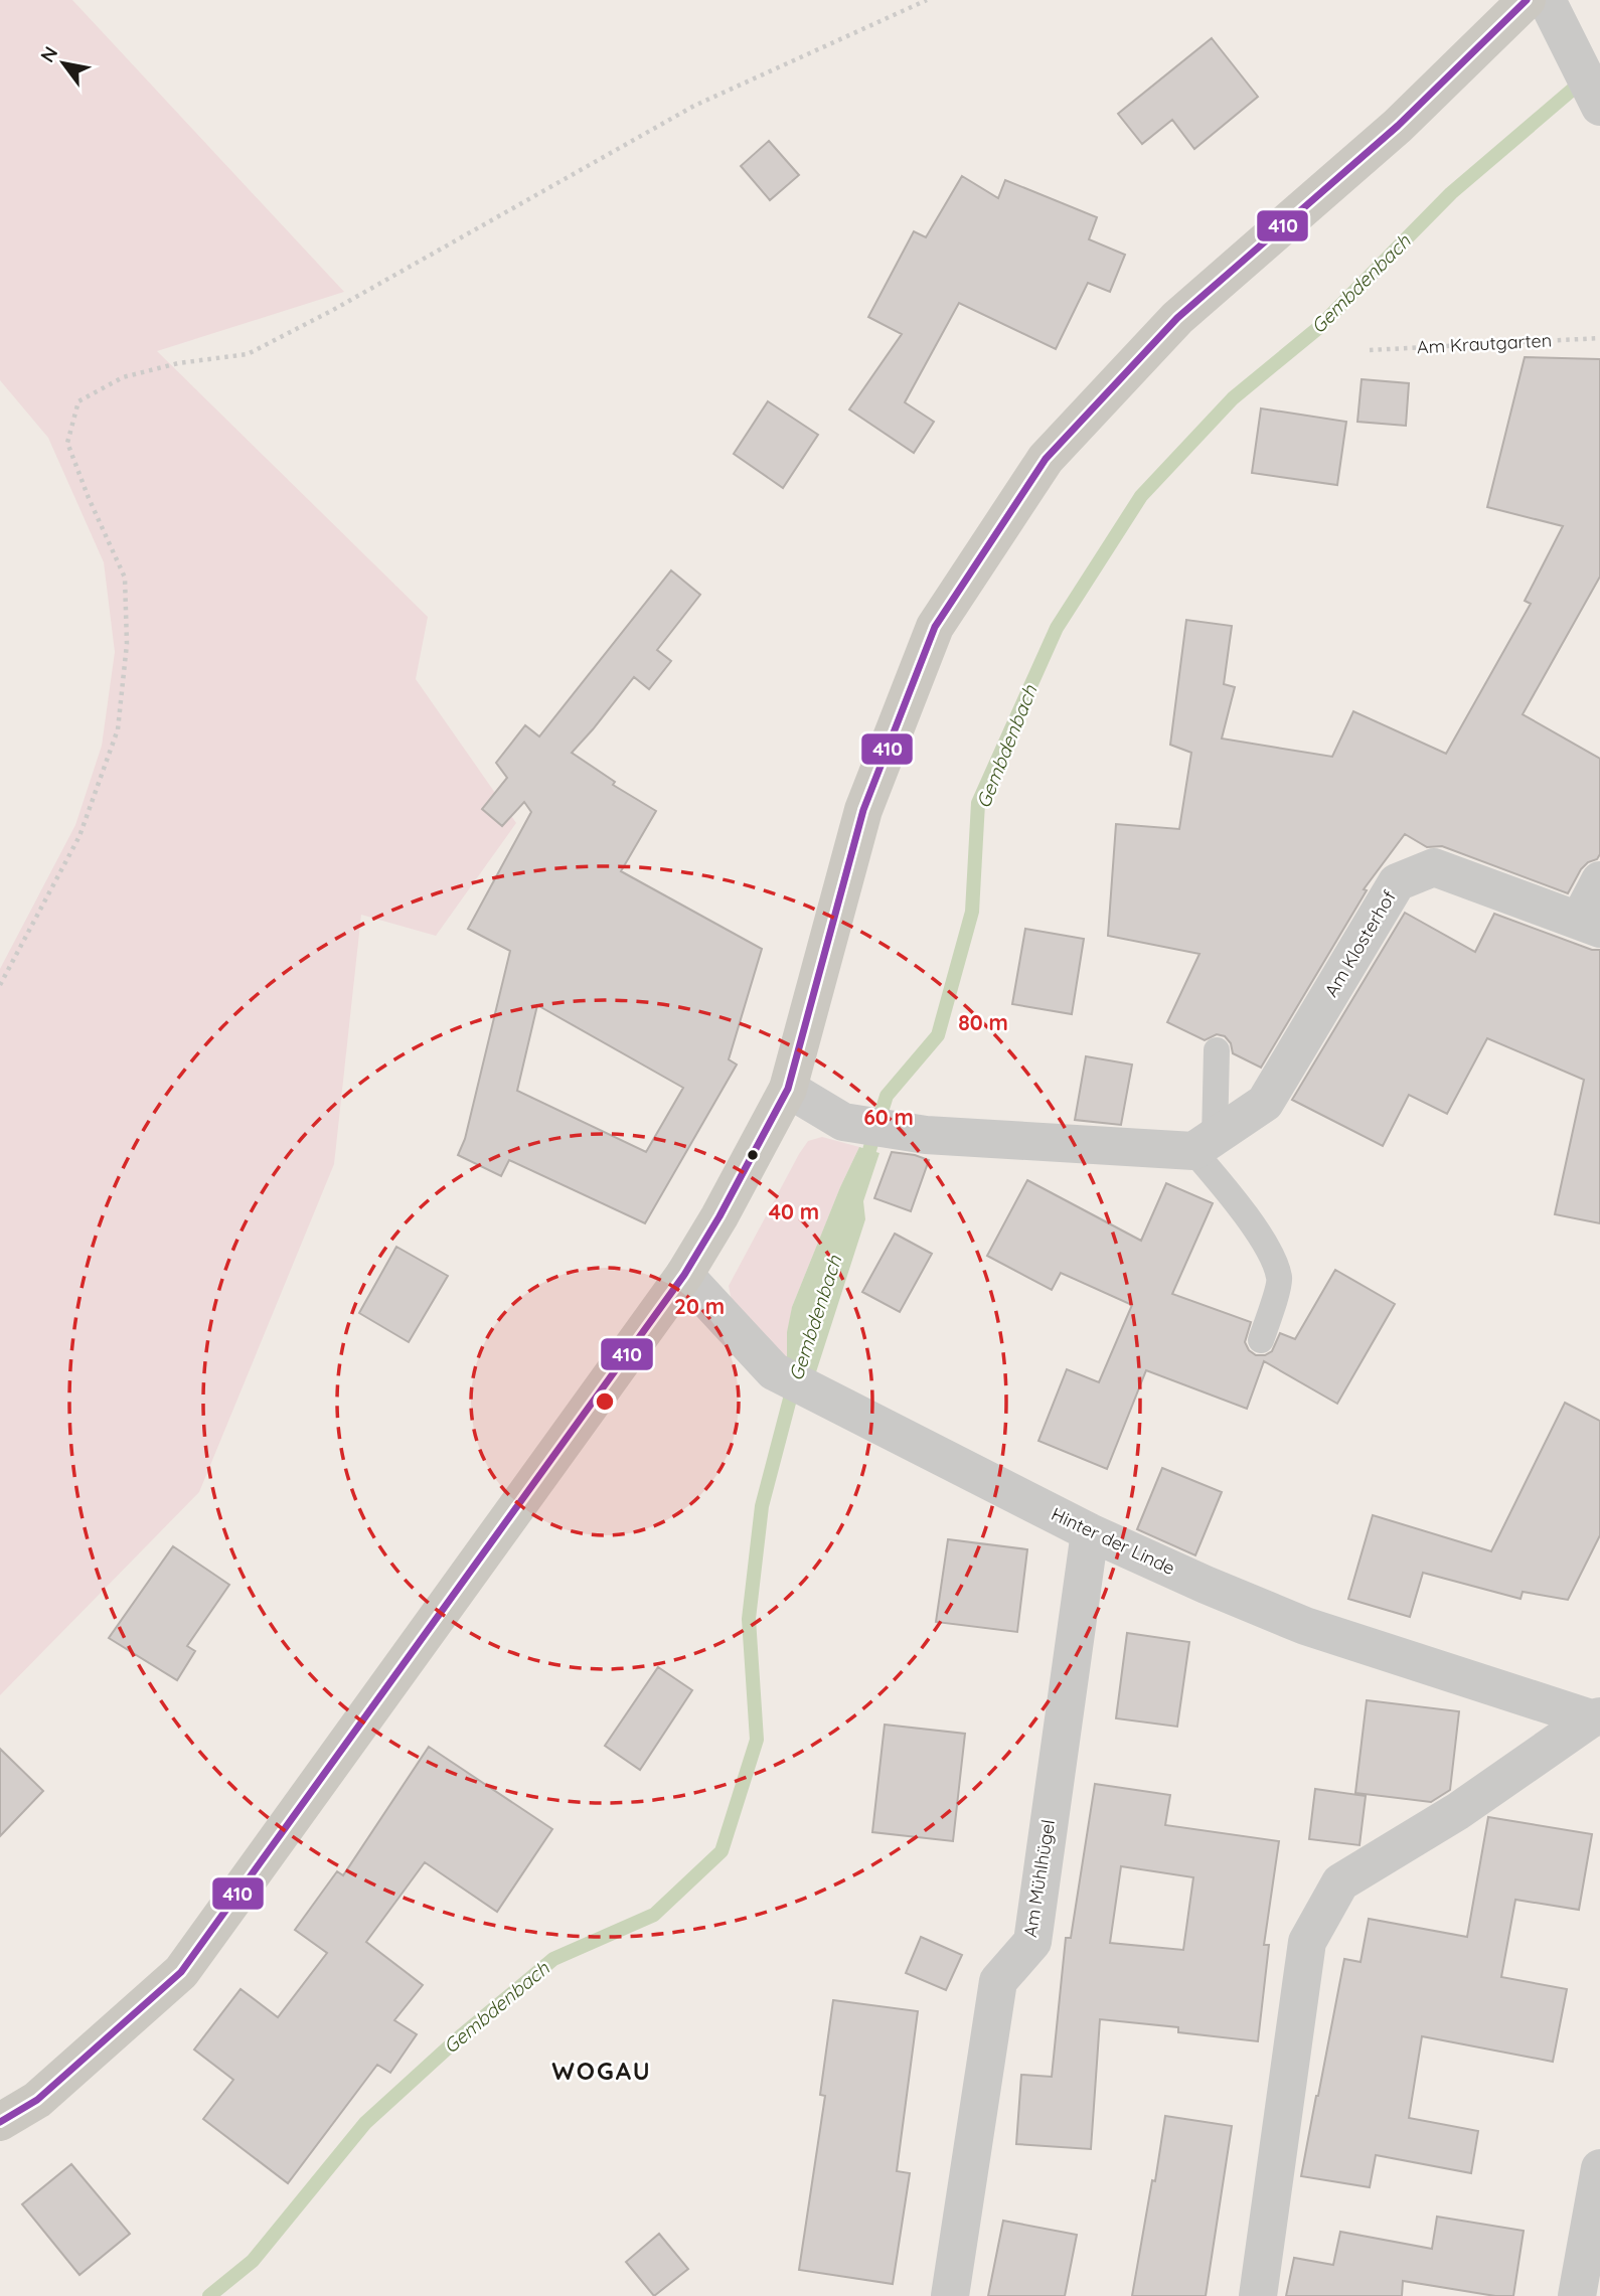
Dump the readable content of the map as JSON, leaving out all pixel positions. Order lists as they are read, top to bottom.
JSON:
{
  "streets": {
    "street": ["Am Klosterhof", "Hinter der Linde", "Am Mühlhügel"],
    "path": ["Am Krautgarten"]
  },
  "crossings": [
    ["Hinter der Linde", "Am Mühlhügel"]
  ],
  "districts": ["WOGAU"],
  "water": ["Gembdenbach"],
  "lines": ["transit line 410"],
  "north": "top left",
  "rings": [
    "80 m",
    "60 m",
    "40 m",
    "20 m"
  ]
}
